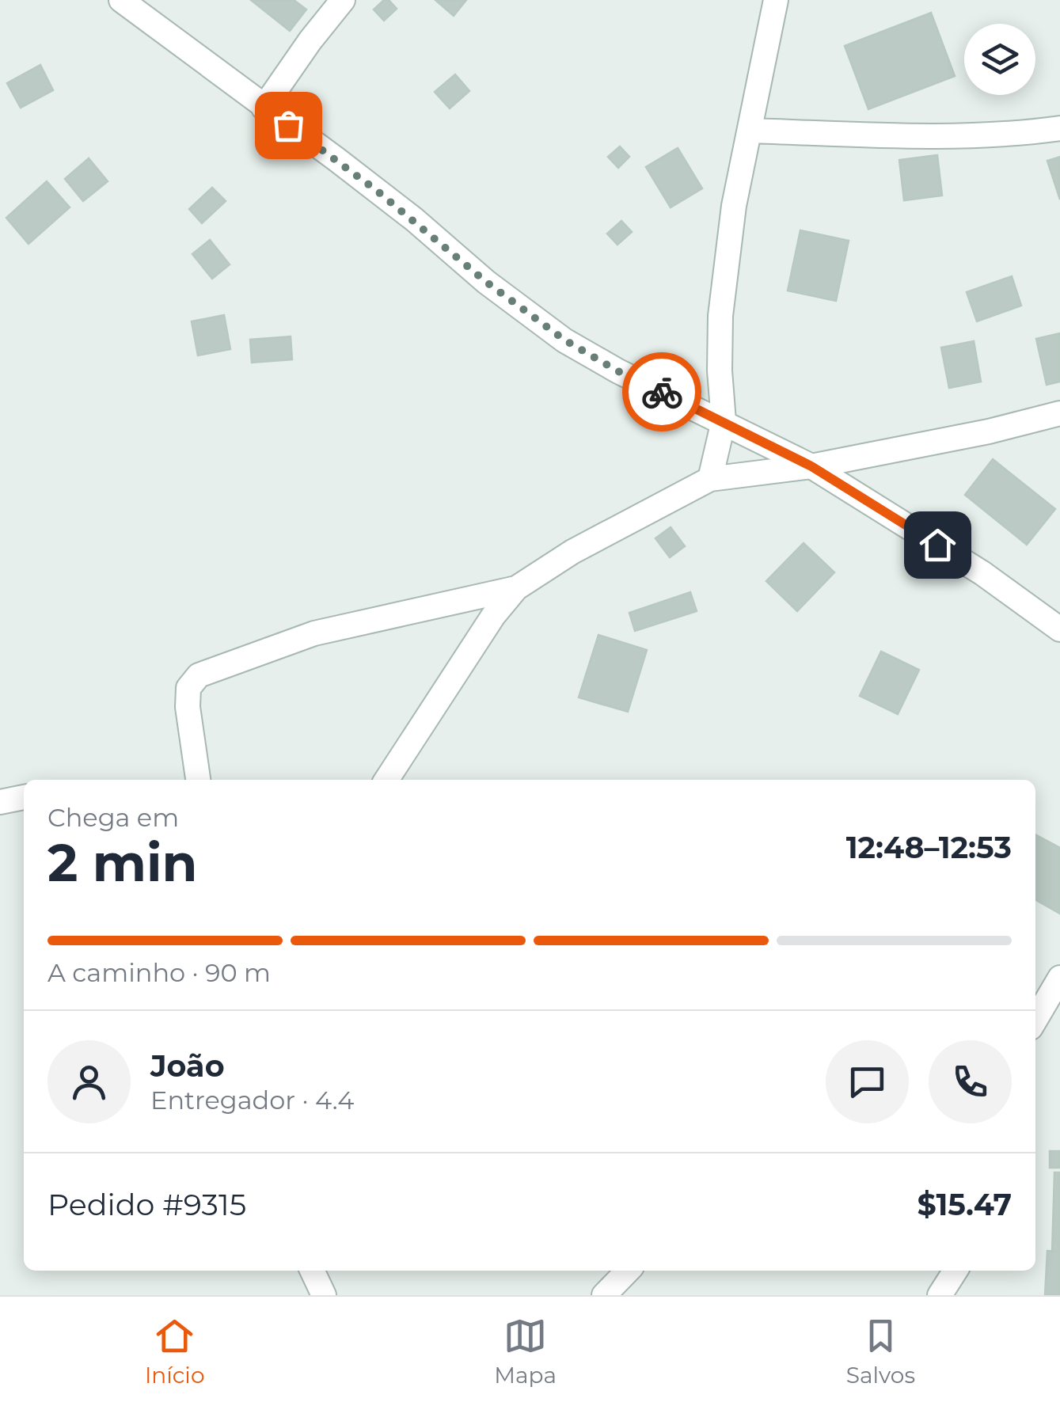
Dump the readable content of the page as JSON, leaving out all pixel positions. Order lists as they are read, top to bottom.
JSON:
{
  "page": {
    "heading": ["2 min", "Chega em", "12:48–12:53"],
    "panel": [
      "João",
      "Entregador · 4.4",
      "Pedido #9315",
      "$15.47"
    ],
    "bar": "A caminho · 90 m",
    "tabs": ["Início", "Mapa", "Salvos"]
  }
}
